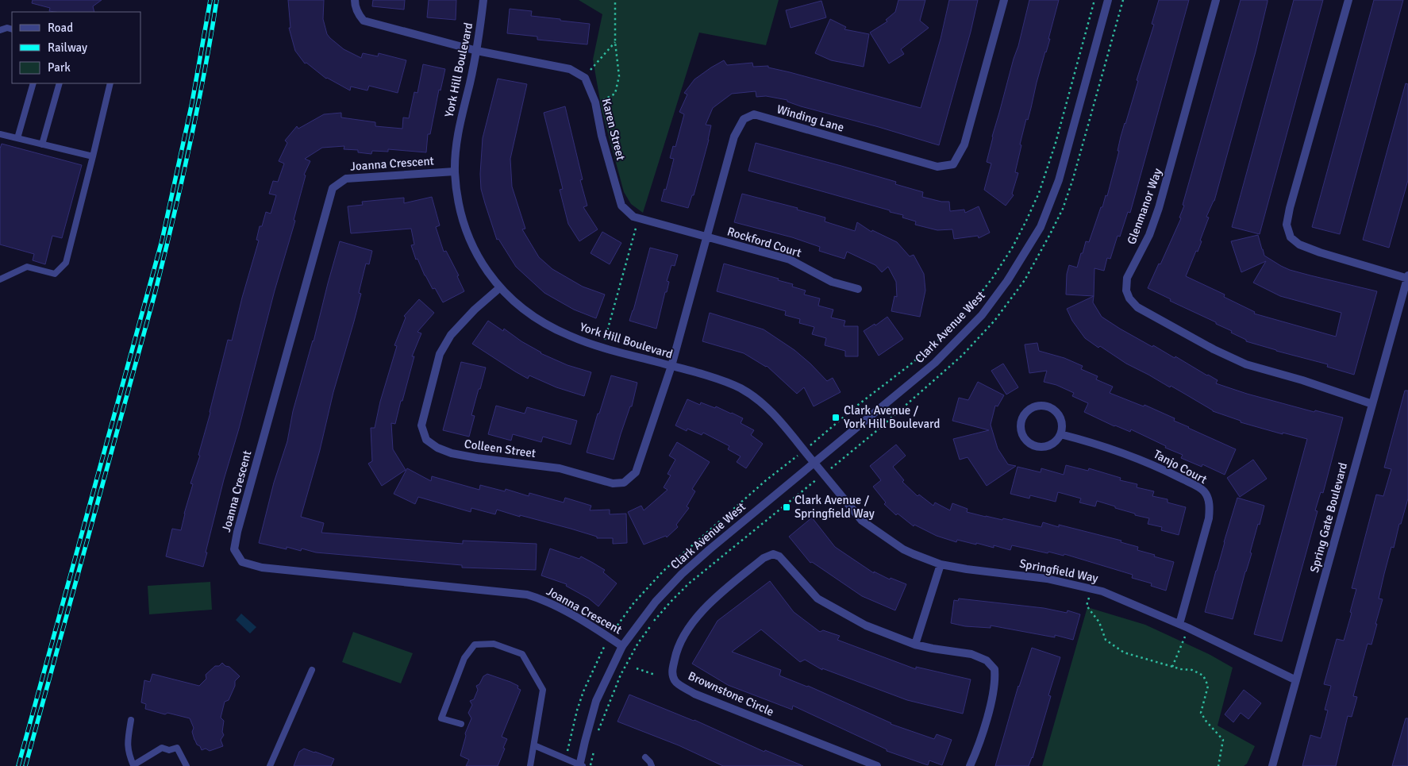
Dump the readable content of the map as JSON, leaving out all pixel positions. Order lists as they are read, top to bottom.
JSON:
{
  "streets": {
    "street": [
      "York Hill Boulevard",
      "Winding Lane",
      "Karen Street",
      "Joanna Crescent",
      "Glenmanor Way",
      "Rockford Court",
      "Clark Avenue West",
      "Colleen Street",
      "Tanjo Court",
      "Spring Gate Boulevard",
      "Springfield Way",
      "Brownstone Circle"
    ]
  },
  "crossings": [
    ["York Hill Boulevard", "Winding Lane"],
    ["York Hill Boulevard", "Joanna Crescent"],
    ["York Hill Boulevard", "Clark Avenue West"],
    ["York Hill Boulevard", "Colleen Street"],
    ["York Hill Boulevard", "Springfield Way"],
    ["Winding Lane", "Karen Street"],
    ["Winding Lane", "Rockford Court"],
    ["Winding Lane", "Colleen Street"],
    ["Karen Street", "Rockford Court"],
    ["Joanna Crescent", "Clark Avenue West"],
    ["Glenmanor Way", "Spring Gate Boulevard"],
    ["Clark Avenue West", "Springfield Way"],
    ["Tanjo Court", "Springfield Way"],
    ["Spring Gate Boulevard", "Springfield Way"]
  ],
  "places": {
    "transit": ["Clark Avenue / York Hill Boulevard", "Clark Avenue / Springfield Way"]
  },
  "legend": ["Road", "Railway", "Park"]
}
